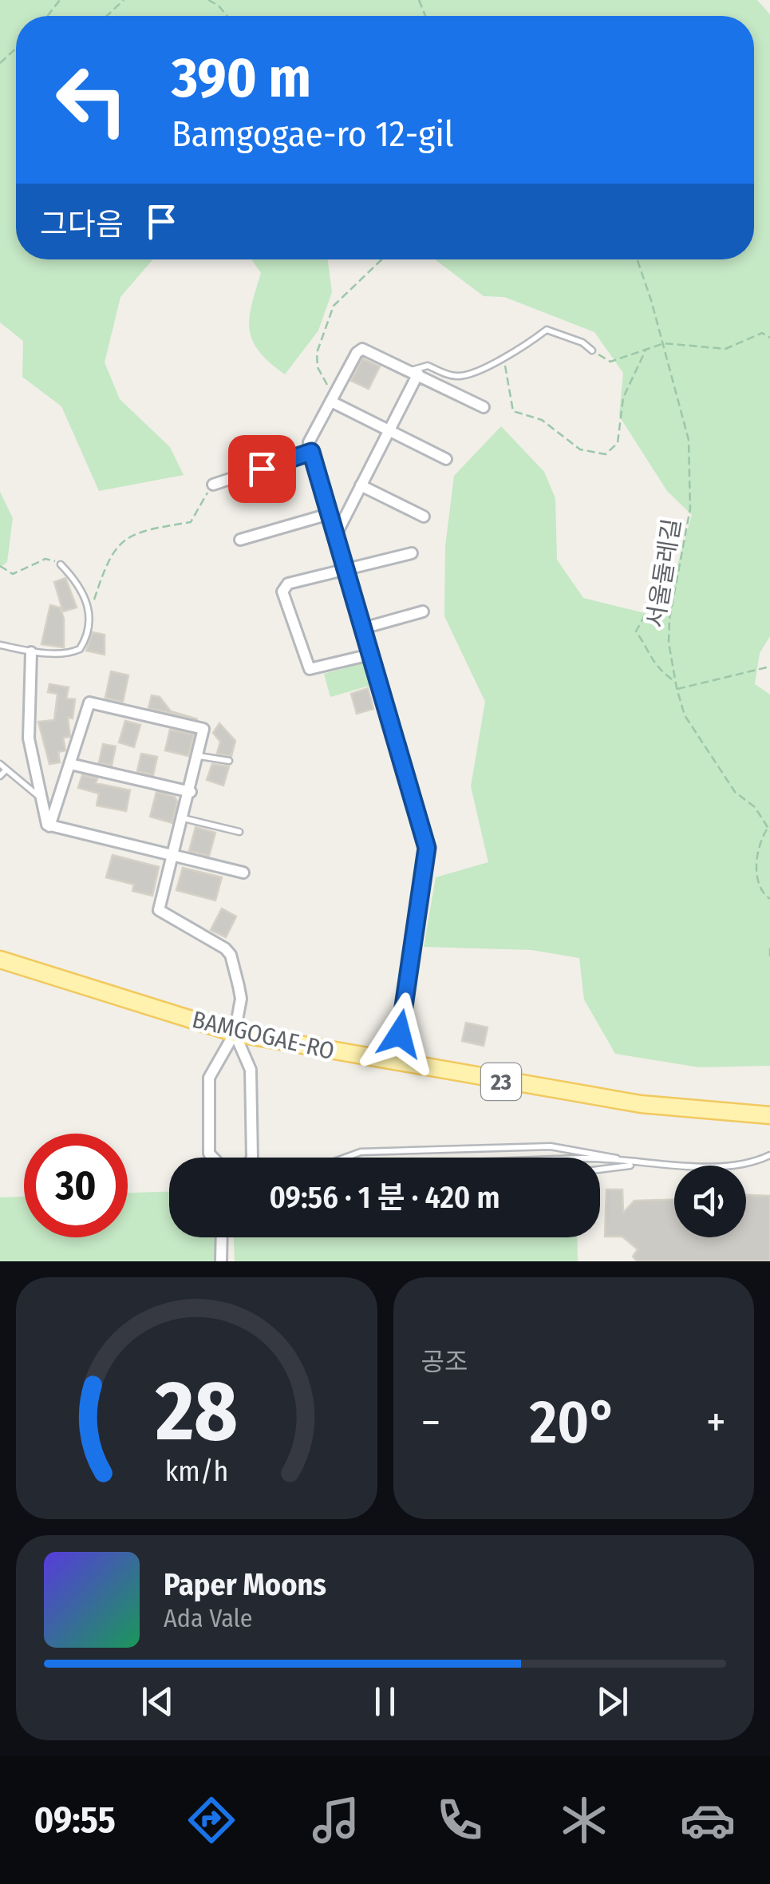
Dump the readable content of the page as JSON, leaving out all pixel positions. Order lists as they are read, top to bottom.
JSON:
{
  "streets": {
    "main road": ["BAMGOGAE-RO", "23"],
    "path": ["서울둘레길"]
  },
  "page": {
    "turn": ["390 m", "Bamgogae-ro 12-gil"],
    "then": "그다음",
    "limit": "30",
    "trip": "09:56 · 1 분 · 420 m",
    "tile": "공조",
    "heat": ["−", "20°", "+"],
    "song": ["Paper Moons", "Ada Vale"],
    "tabs": "09:55",
    "gauge": ["28", "km/h"]
  }
}
